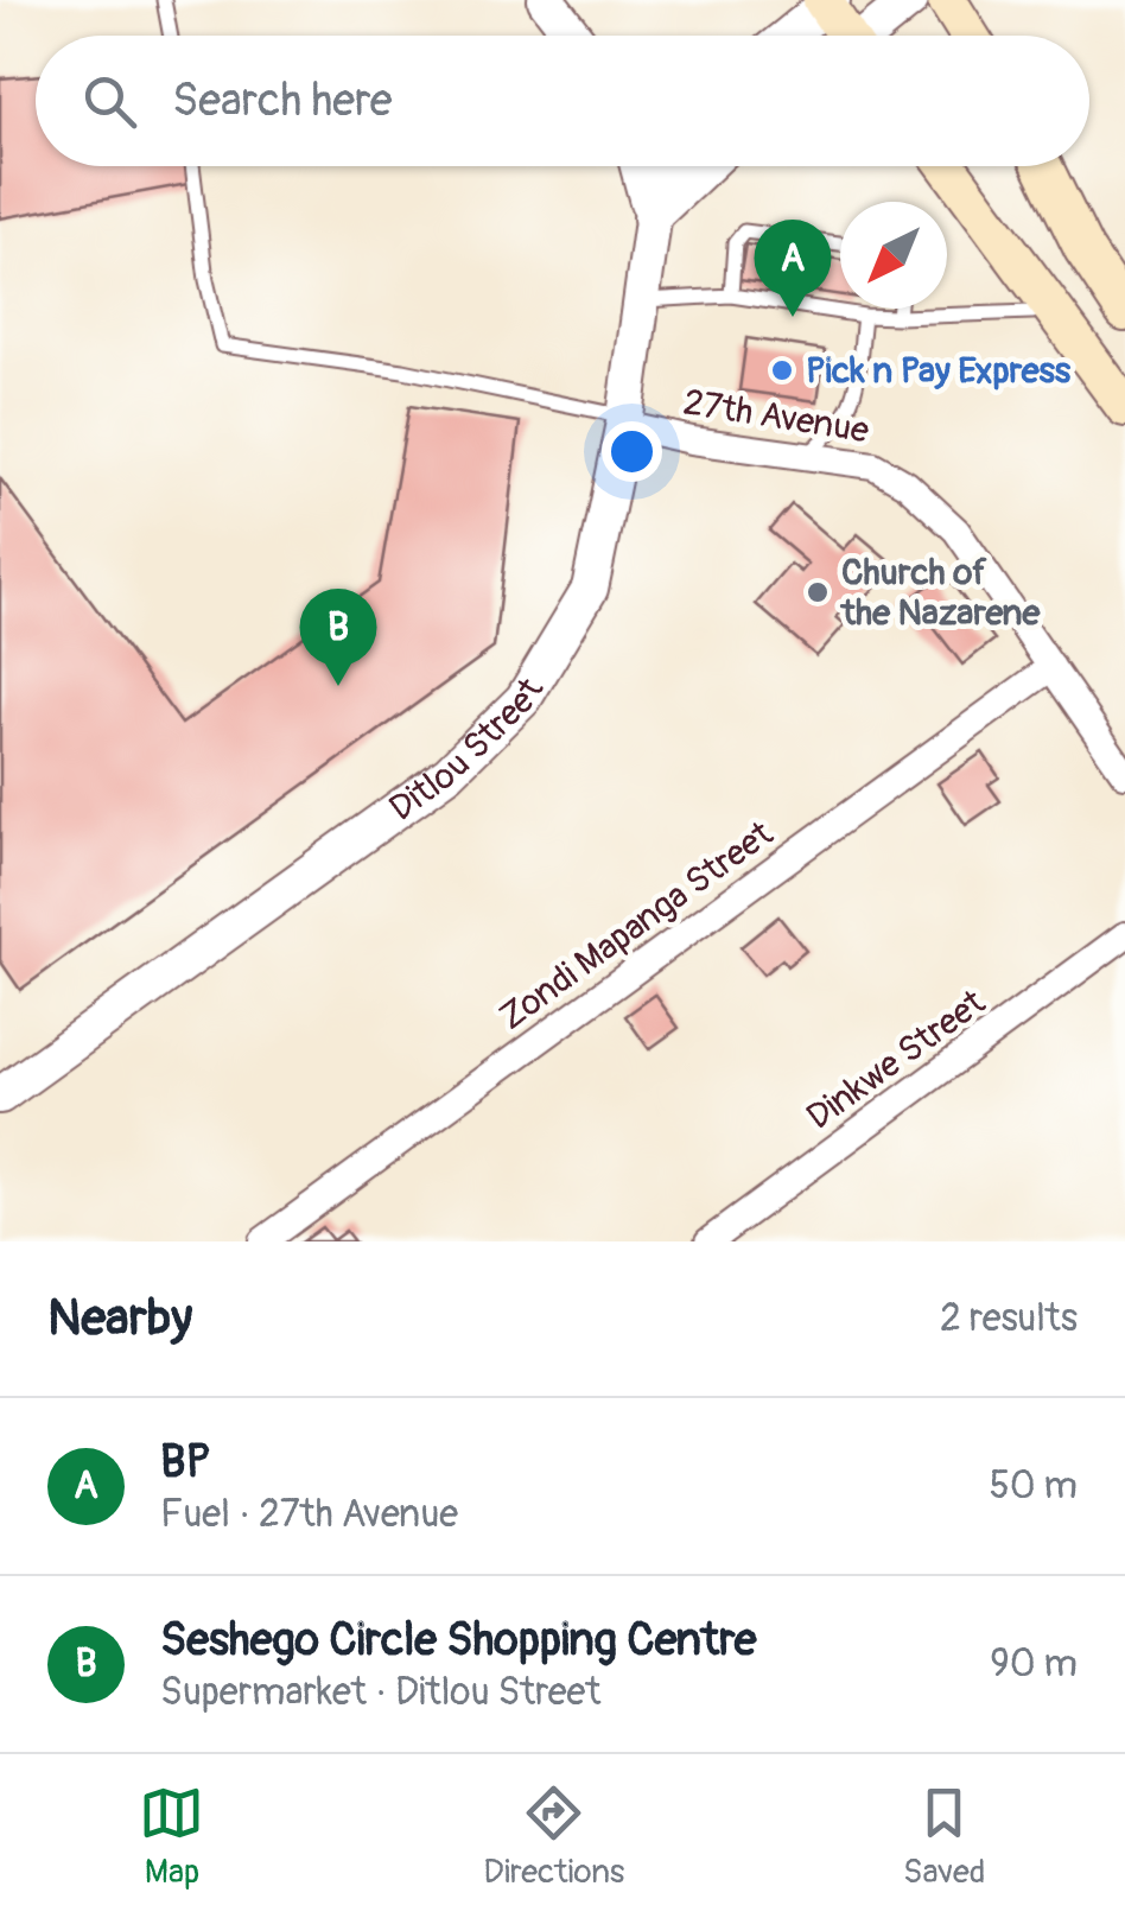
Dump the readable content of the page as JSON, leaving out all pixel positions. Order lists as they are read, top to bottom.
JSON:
{
  "streets": {
    "street": [
      "27th Avenue",
      "Ditlou Street",
      "Zondi Mapanga Street",
      "Dinkwe Street"
    ]
  },
  "crossings": [
    ["27th Avenue", "Ditlou Street"],
    ["27th Avenue", "Zondi Mapanga Street"]
  ],
  "places": ["Pick n Pay Express", "Church of the Nazarene"],
  "north": "bottom left",
  "page": {
    "search": "Search here",
    "pins": ["A", "B"],
    "heading": ["Nearby", "2 results"],
    "list": [
      {
        "mark": "A",
        "name": "BP",
        "note": "Fuel · 27th Avenue",
        "value": "50 m"
      },
      {
        "mark": "B",
        "name": "Seshego Circle Shopping Centre",
        "note": "Supermarket · Ditlou Street",
        "value": "90 m"
      }
    ],
    "nav": ["Map", "Directions", "Saved"]
  }
}
